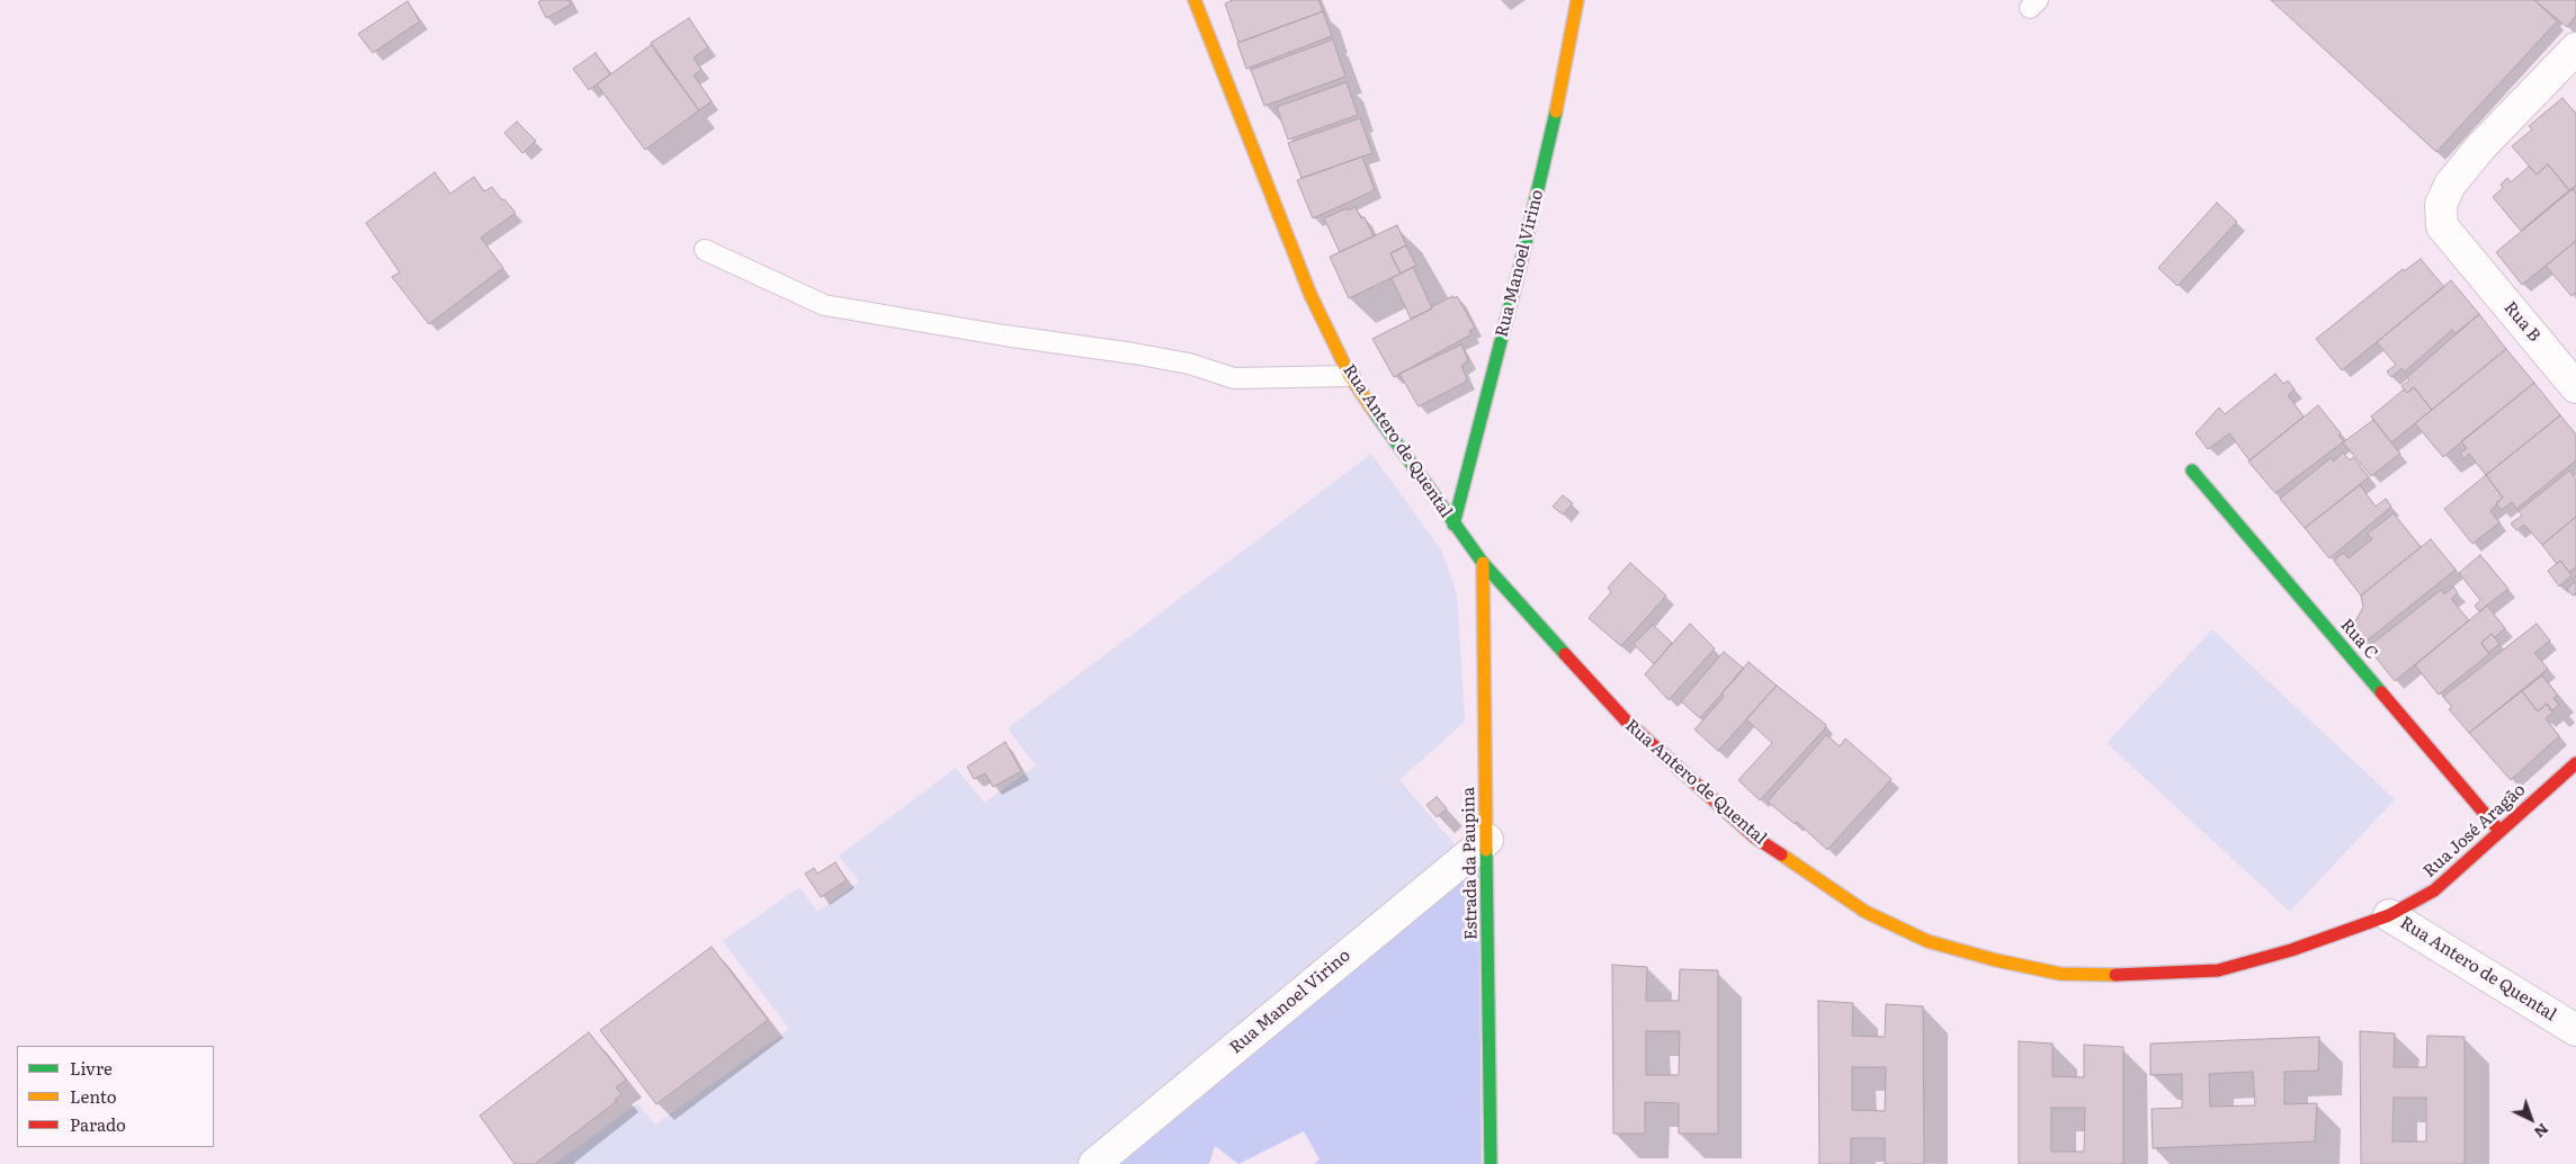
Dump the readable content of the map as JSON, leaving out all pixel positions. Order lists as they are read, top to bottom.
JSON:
{
  "streets": {
    "street": [
      "Rua Manoel Virino",
      "Rua B",
      "Rua Antero de Quental",
      "Rua C",
      "Rua José Aragão",
      "Estrada da Paupina"
    ]
  },
  "crossings": [
    ["Rua Manoel Virino", "Rua Antero de Quental"],
    ["Rua Manoel Virino", "Estrada da Paupina"],
    ["Rua Antero de Quental", "Rua José Aragão"],
    ["Rua Antero de Quental", "Estrada da Paupina"],
    ["Rua C", "Rua José Aragão"]
  ],
  "legend": ["Livre", "Lento", "Parado"],
  "north": "bottom right"
}
